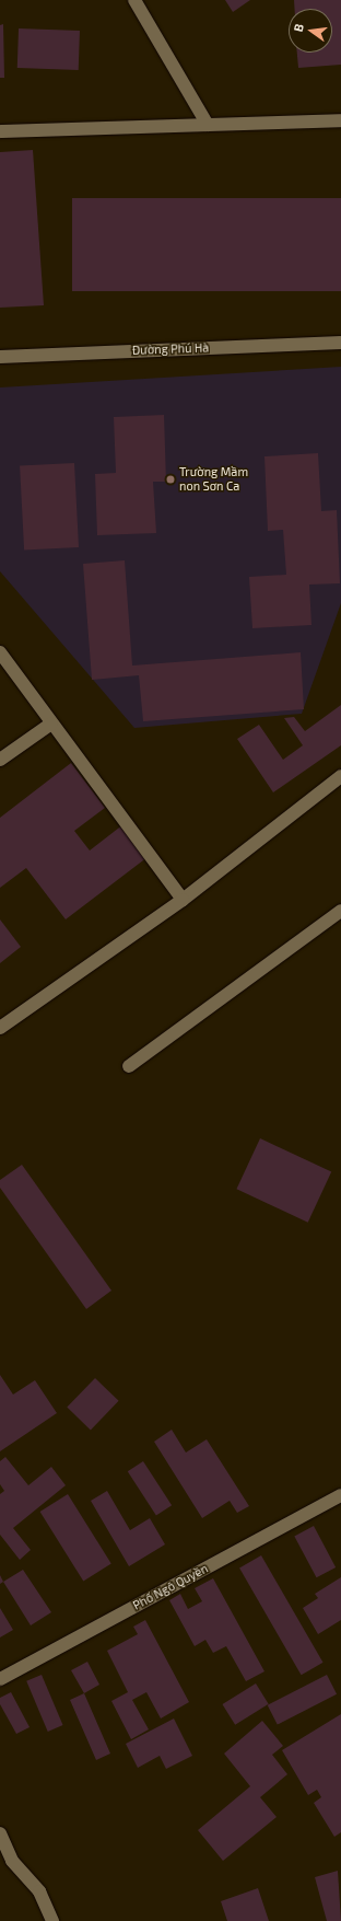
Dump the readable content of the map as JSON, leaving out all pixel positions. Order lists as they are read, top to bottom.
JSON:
{
  "streets": {
    "street": ["Đường Phú Hà", "Phố Ngô Quyền"]
  },
  "places": ["Trường Mầm non Sơn Ca"],
  "north": "left"
}
